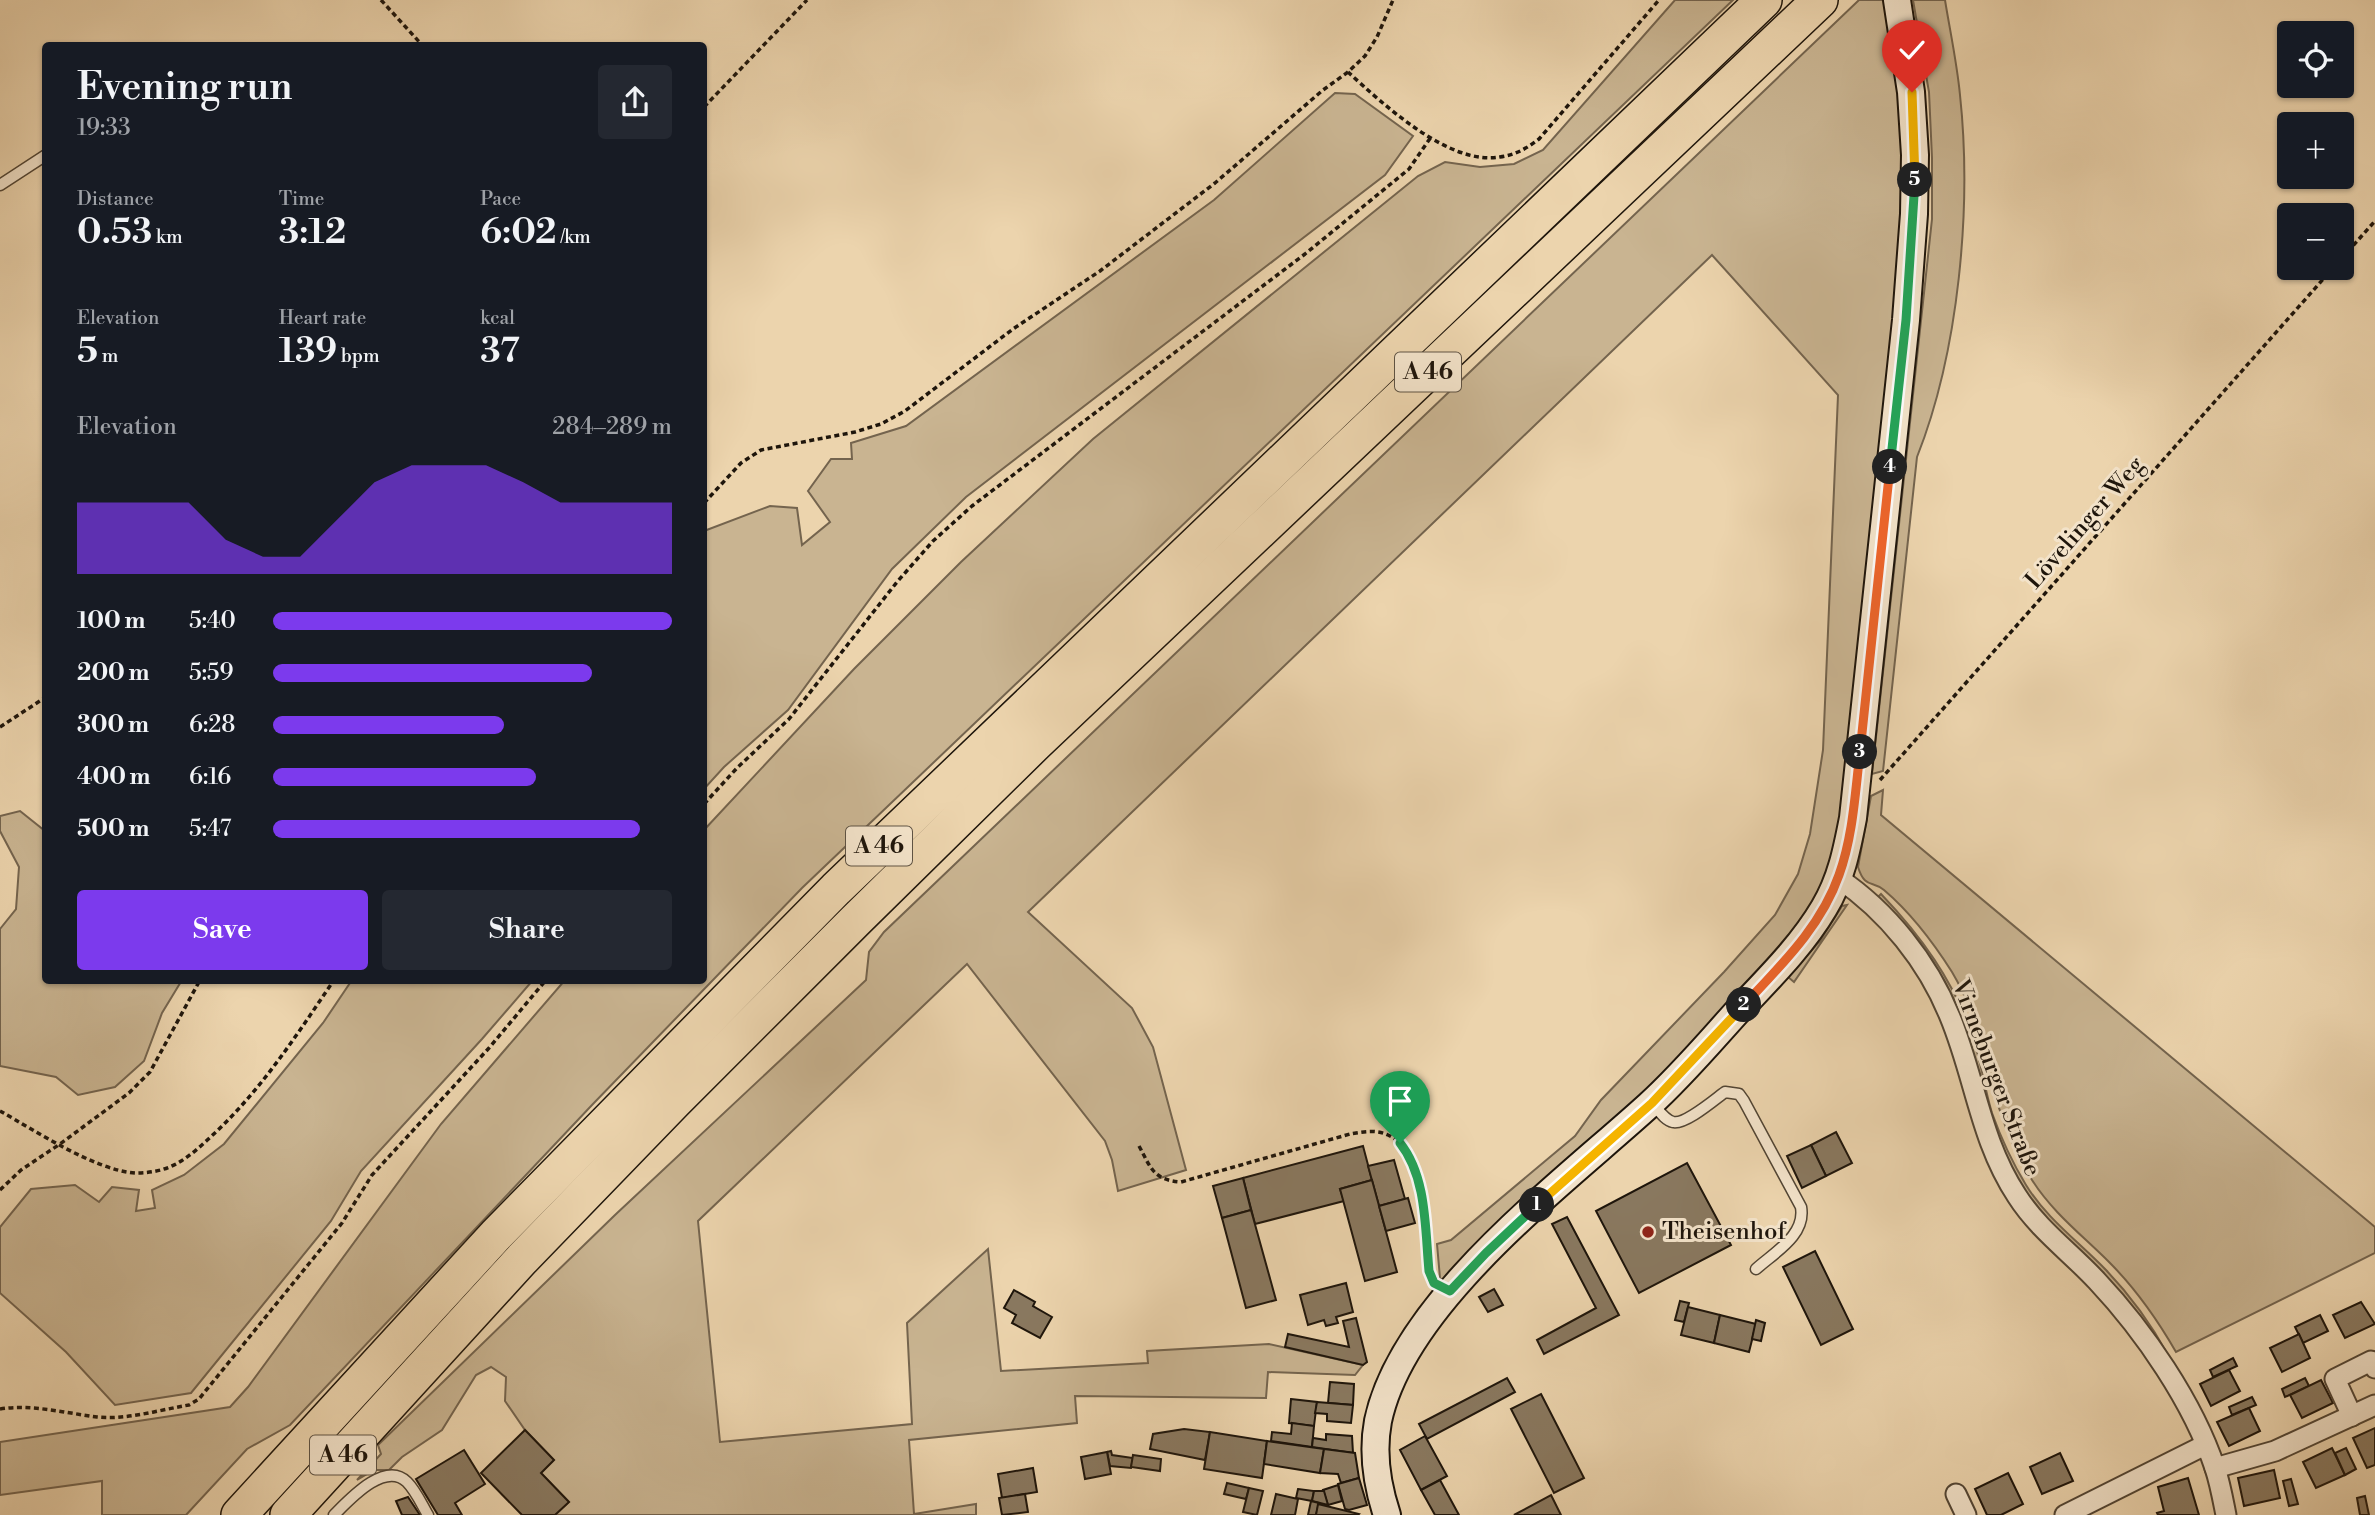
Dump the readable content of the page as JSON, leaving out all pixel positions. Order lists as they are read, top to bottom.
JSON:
{
  "streets": {
    "highway": ["A 46"],
    "street": ["Virneburger Straße"],
    "path": ["Lövelinger Weg"]
  },
  "places": ["Theisenhof"],
  "page": {
    "map_buttons": ["+", "−"],
    "heading": ["Evening run", "19:33"],
    "stats": [
      ["Distance", "0.53 km"],
      ["Time", "3:12"],
      ["Pace", "6:02 /km"],
      ["Elevation", "5 m"],
      ["Heart rate", "139 bpm"],
      ["kcal", "37"]
    ],
    "pins": [
      "5",
      "4",
      "3",
      "2",
      "1"
    ],
    "chart": ["Elevation", "284–289 m"],
    "list": [
      {
        "name": "100 m",
        "note": "5:40"
      },
      {
        "name": "200 m",
        "note": "5:59"
      },
      {
        "name": "300 m",
        "note": "6:28"
      },
      {
        "name": "400 m",
        "note": "6:16"
      },
      {
        "name": "500 m",
        "note": "5:47"
      }
    ],
    "buttons": ["Save", "Share"]
  }
}
